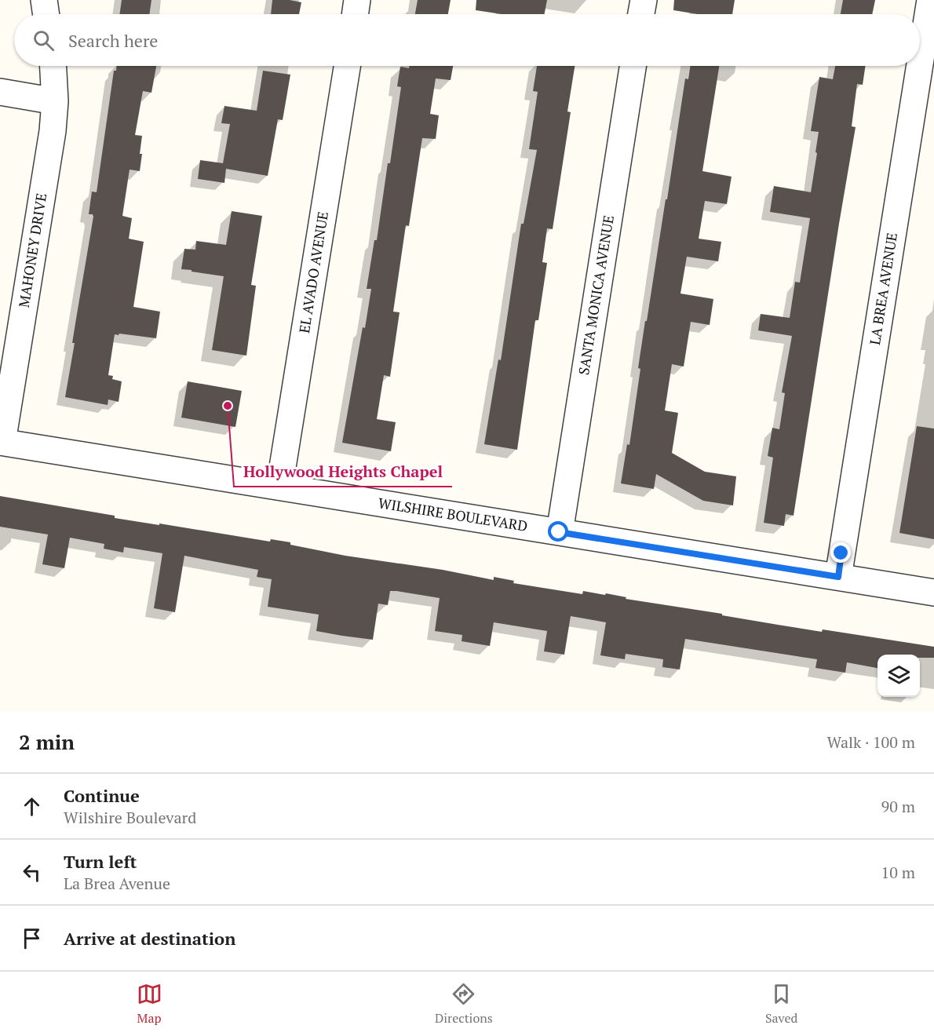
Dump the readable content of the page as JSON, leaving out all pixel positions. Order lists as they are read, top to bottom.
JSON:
{
  "streets": {
    "street": [
      "MAHONEY DRIVE",
      "EL AVADO AVENUE",
      "LA BREA AVENUE",
      "SANTA MONICA AVENUE",
      "WILSHIRE BOULEVARD"
    ]
  },
  "crossings": [
    ["MAHONEY DRIVE", "WILSHIRE BOULEVARD"],
    ["EL AVADO AVENUE", "WILSHIRE BOULEVARD"],
    ["LA BREA AVENUE", "WILSHIRE BOULEVARD"],
    ["SANTA MONICA AVENUE", "WILSHIRE BOULEVARD"]
  ],
  "places": ["Hollywood Heights Chapel"],
  "page": {
    "search": "Search here",
    "heading": ["2 min", "Walk · 100 m"],
    "list": [
      ["Continue", "Wilshire Boulevard", "90 m"],
      ["Turn left", "La Brea Avenue", "10 m"],
      "Arrive at destination"
    ],
    "nav": ["Map", "Directions", "Saved"]
  }
}
